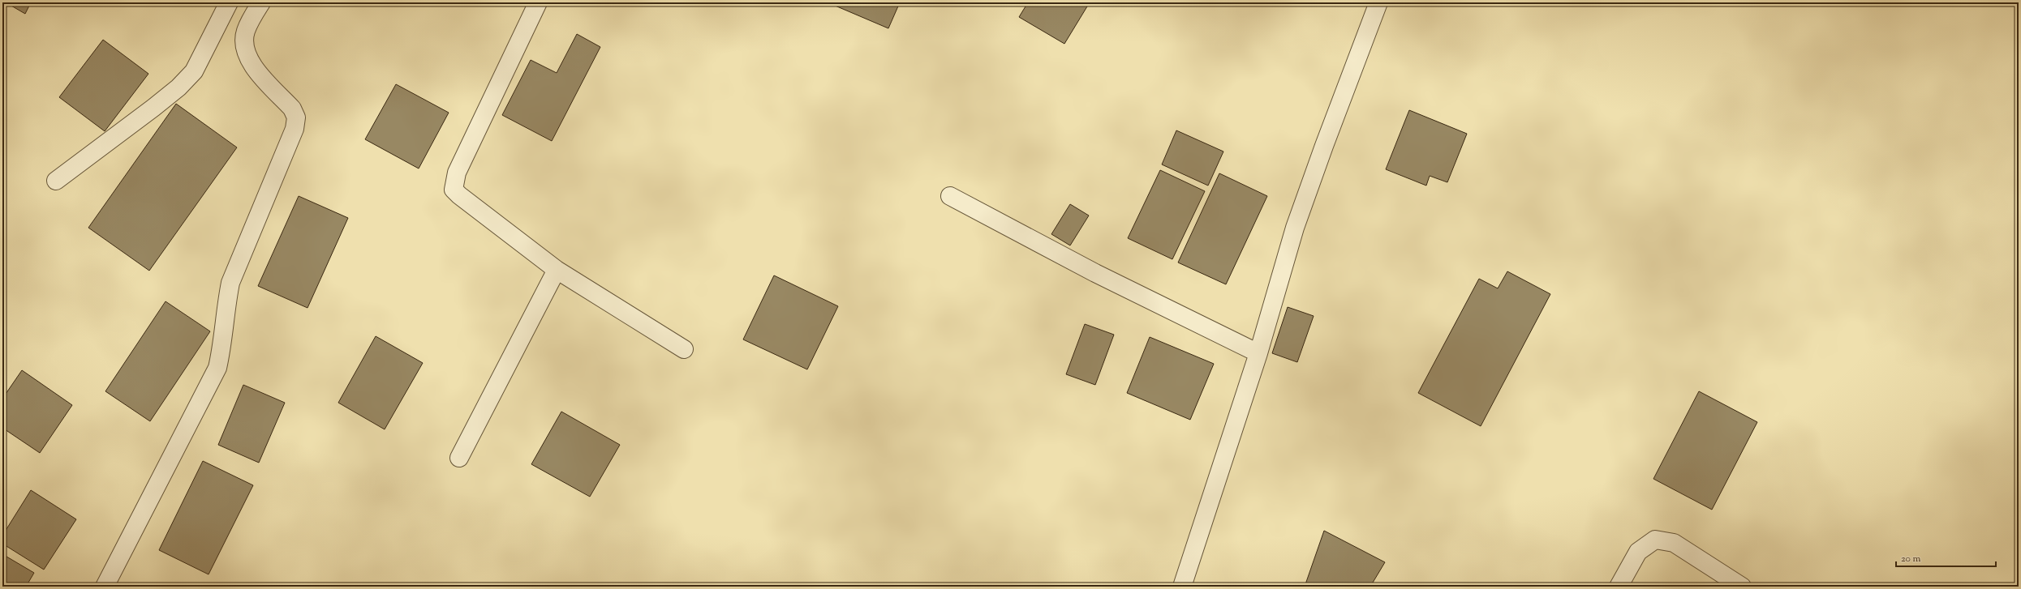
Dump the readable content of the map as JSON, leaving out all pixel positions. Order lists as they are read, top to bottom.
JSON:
{
  "scale_bar": "20 m"
}
